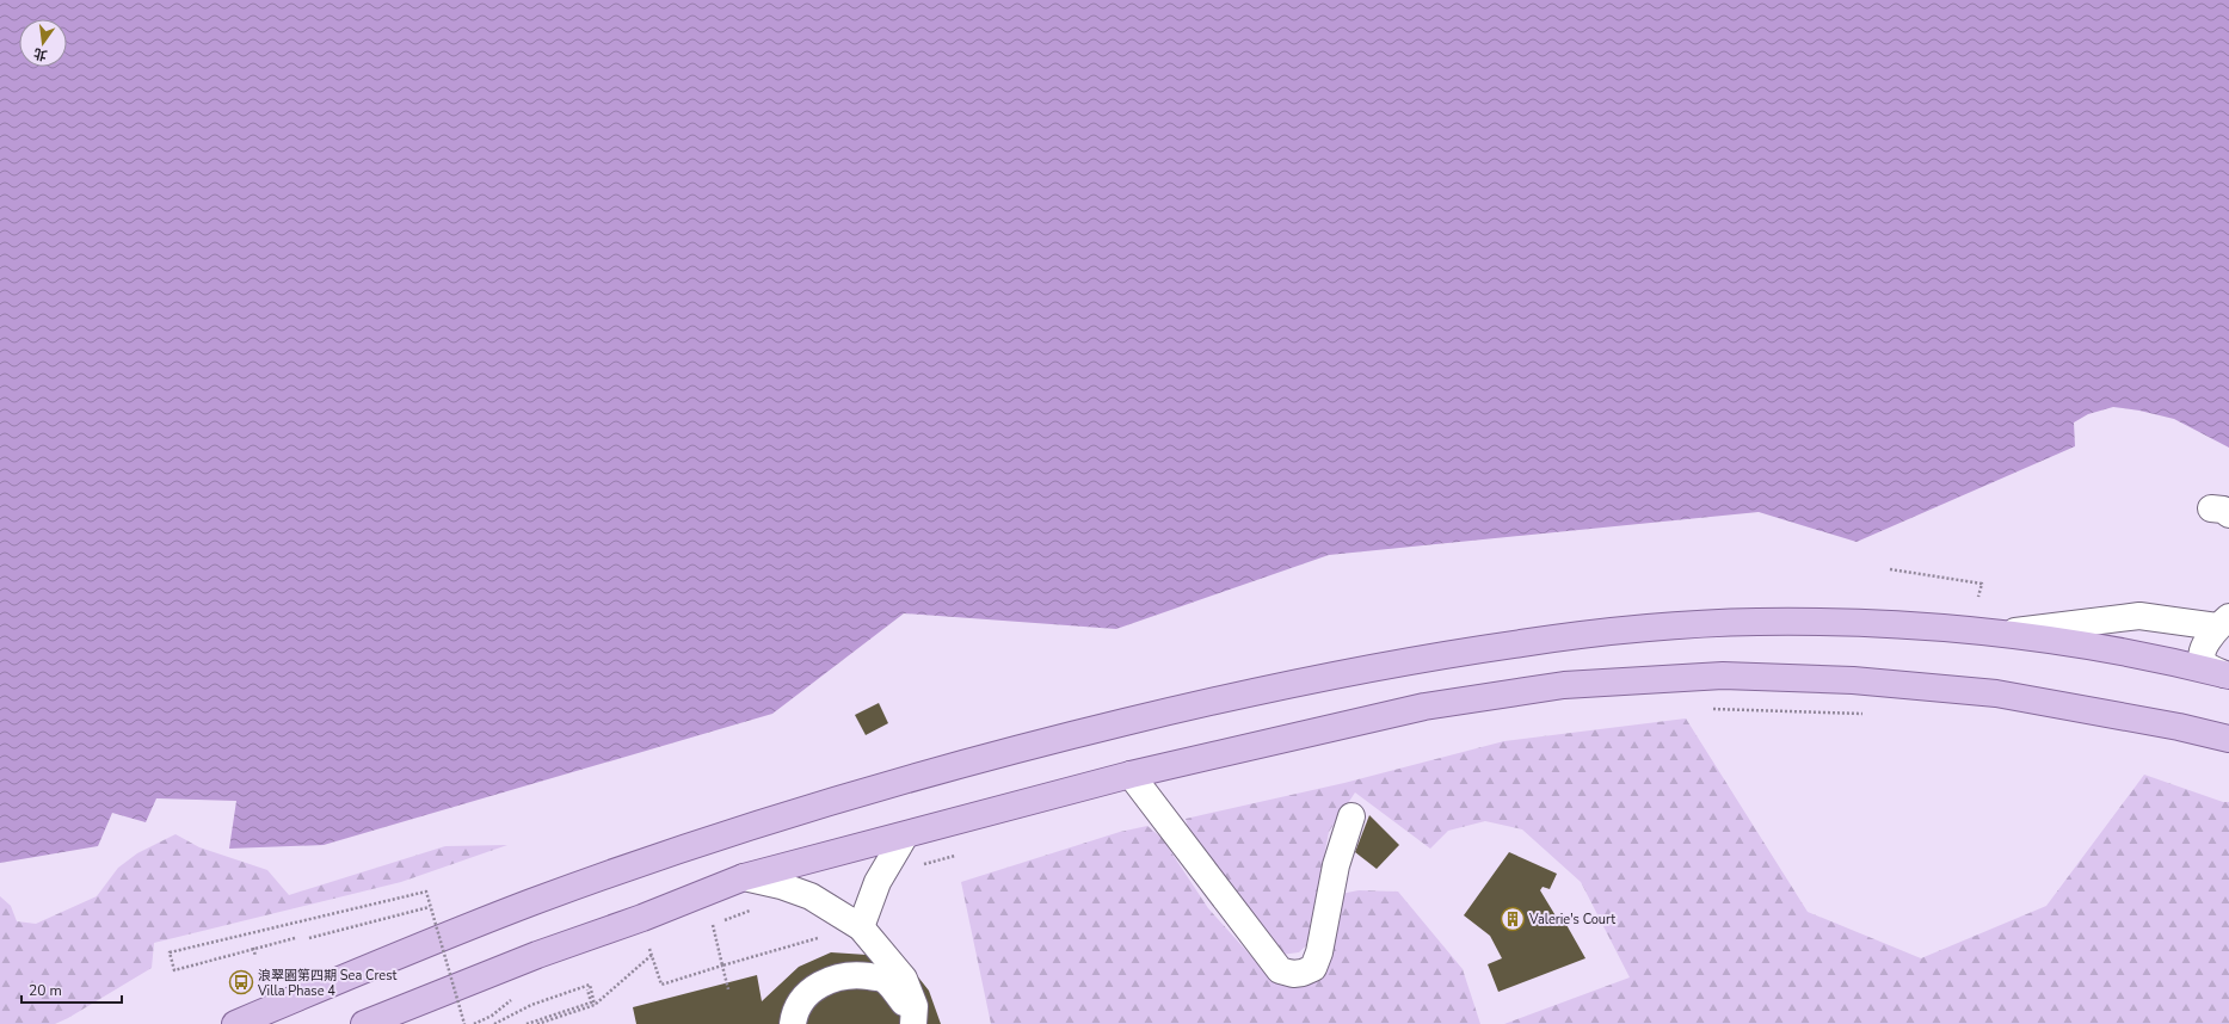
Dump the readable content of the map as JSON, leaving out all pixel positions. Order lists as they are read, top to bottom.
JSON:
{
  "places": {
    "building": ["Valerie's Court"],
    "bus stop": ["浪翠園第四期 Sea Crest Villa Phase 4"]
  },
  "scale_bar": "20 m",
  "north": "bottom"
}
